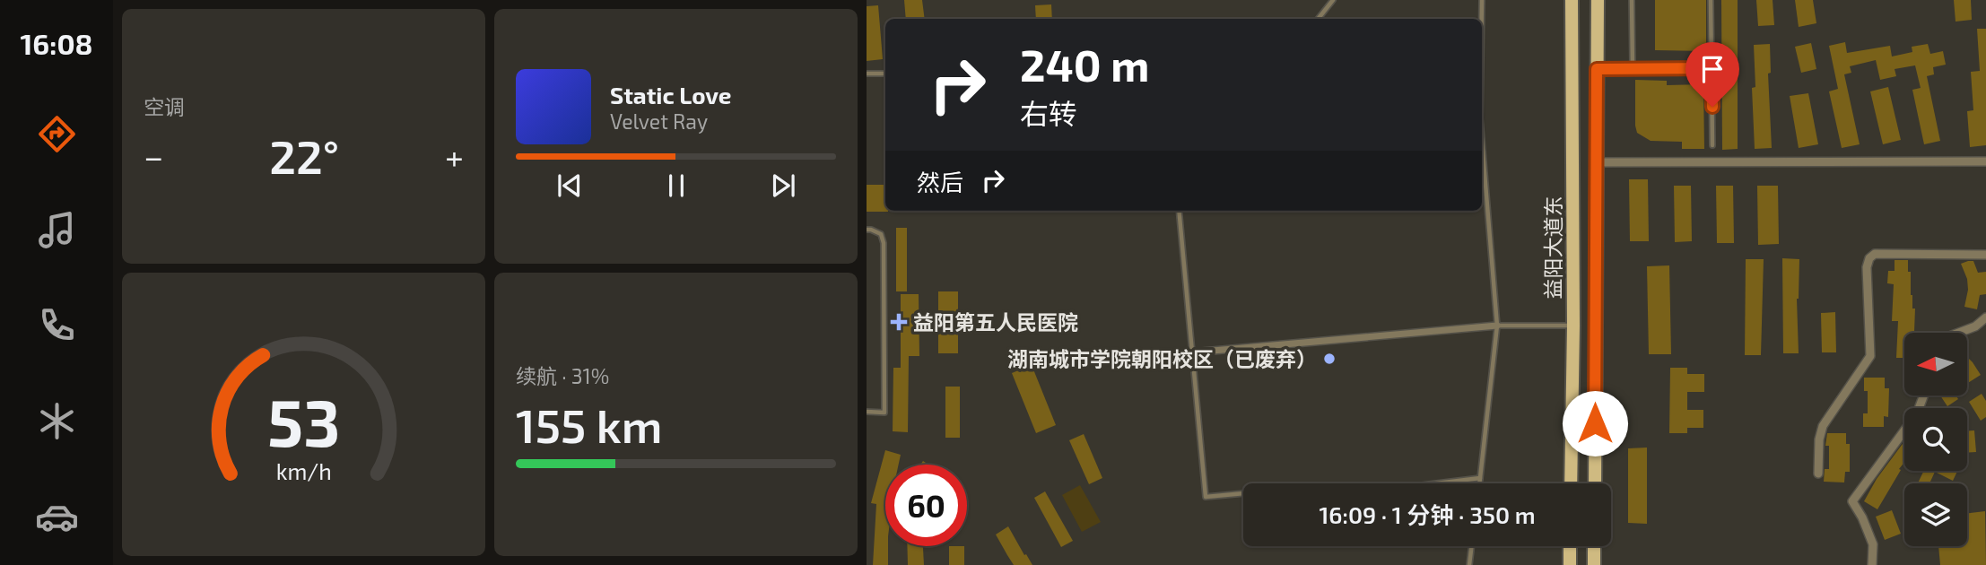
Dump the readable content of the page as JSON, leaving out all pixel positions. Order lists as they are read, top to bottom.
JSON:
{
  "streets": {
    "main road": ["益阳大道东"]
  },
  "places": {
    "health": ["益阳第五人民医院"],
    "other": ["湖南城市学院朝阳校区（已废弃）"]
  },
  "north": "left",
  "page": {
    "tabs": "16:08",
    "tile": [
      "空调",
      ["续航 · 31%", "155 km"]
    ],
    "turn": ["240 m", "右转"],
    "song": ["Static Love", "Velvet Ray"],
    "heat": ["−", "22°", "+"],
    "then": "然后",
    "limit": "60",
    "trip": "16:09 · 1 分钟 · 350 m",
    "gauge": ["53", "km/h"]
  }
}
